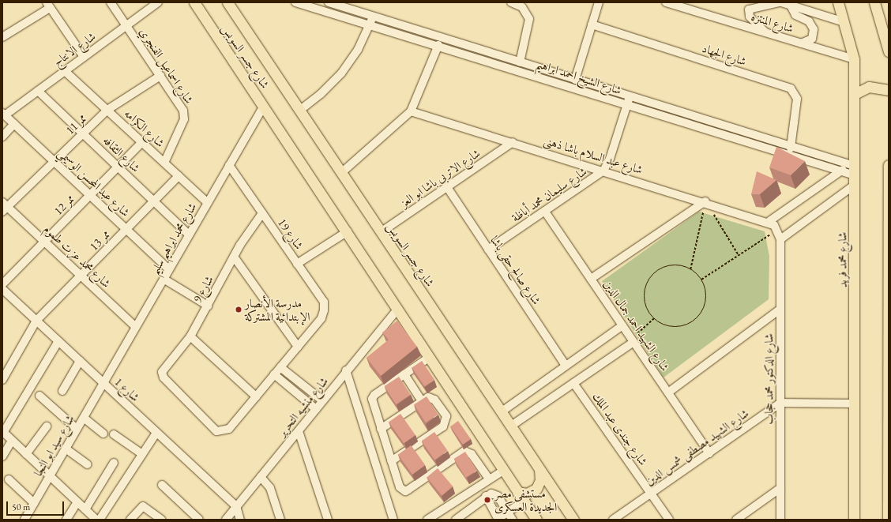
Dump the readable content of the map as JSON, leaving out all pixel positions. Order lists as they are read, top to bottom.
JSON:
{
  "streets": {
    "main road": ["شارع جسر السويس", "شارع محمد فريد"],
    "street": [
      "شارع المنتزه",
      "شارع الانتاج",
      "شارع الجهاد",
      "شارع اسماعيل الفنجري",
      "شارع الشيخ احمد ابراهيم",
      "ممر 11",
      "شارع الكرامه",
      "شارع الثقافه",
      "شارع عبد السلام باشا ذهنى",
      "شارع الاتربى باشا ابو العز",
      "شارع عبد المحسن الوسيمي",
      "شارع سليمان محمد أباظة",
      "ممر 12",
      "شارع 19",
      "شارع محمد ابراهيم سليم",
      "ممر 13",
      "شارع محمد عزت طموم",
      "شارع صالح حقى باشا",
      "شارع 9",
      "شارع الشهيد احمد جمال الدين",
      "شارع الدكتور محمد حجاب",
      "شارع 1",
      "شارع منشيه التحرير",
      "شارع جندى عبد الملك",
      "شارع سيد ابو النجا",
      "شارع الشهيد مصطفى شمس الدين"
    ]
  },
  "crossings": [
    ["شارع المنتزه", "شارع محمد فريد"],
    ["شارع الانتاج", "شارع اسماعيل الفنجري"],
    ["شارع الانتاج", "شارع الكرامه"],
    ["شارع الانتاج", "شارع الثقافه"],
    ["شارع الانتاج", "شارع عبد المحسن الوسيمي"],
    ["شارع الجهاد", "شارع الشيخ احمد ابراهيم"],
    ["شارع جسر السويس", "شارع الاتربى باشا ابو العز"],
    ["شارع جسر السويس", "شارع محمد ابراهيم سليم"],
    ["شارع جسر السويس", "شارع منشيه التحرير"],
    ["شارع اسماعيل الفنجري", "ممر 11"],
    ["شارع اسماعيل الفنجري", "شارع الكرامه"],
    ["شارع الشيخ احمد ابراهيم", "شارع سليمان محمد أباظة"],
    ["شارع الشيخ احمد ابراهيم", "شارع محمد فريد"],
    ["ممر 11", "شارع الكرامه"],
    ["ممر 11", "شارع الثقافه"],
    ["ممر 11", "شارع عبد المحسن الوسيمي"],
    ["ممر 11", "شارع محمد عزت طموم"],
    ["شارع الكرامه", "ممر 12"],
    ["شارع الكرامه", "شارع محمد ابراهيم سليم"],
    ["شارع الكرامه", "ممر 13"],
    ["شارع الثقافه", "ممر 12"],
    ["شارع الثقافه", "شارع محمد ابراهيم سليم"],
    ["شارع الثقافه", "ممر 13"],
    ["شارع عبد السلام باشا ذهنى", "شارع الاتربى باشا ابو العز"],
    ["شارع عبد السلام باشا ذهنى", "شارع سليمان محمد أباظة"],
    ["شارع الاتربى باشا ابو العز", "شارع صالح حقى باشا"],
    ["شارع عبد المحسن الوسيمي", "ممر 12"],
    ["شارع عبد المحسن الوسيمي", "شارع محمد ابراهيم سليم"],
    ["شارع عبد المحسن الوسيمي", "ممر 13"],
    ["شارع سليمان محمد أباظة", "شارع صالح حقى باشا"],
    ["شارع سليمان محمد أباظة", "شارع الشهيد احمد جمال الدين"],
    ["ممر 12", "شارع محمد عزت طموم"],
    ["شارع 19", "شارع محمد ابراهيم سليم"],
    ["شارع 19", "شارع 9"],
    ["شارع محمد ابراهيم سليم", "شارع محمد عزت طموم"],
    ["شارع محمد ابراهيم سليم", "شارع 1"],
    ["شارع محمد ابراهيم سليم", "شارع سيد ابو النجا"],
    ["ممر 13", "شارع محمد عزت طموم"],
    ["ممر 13", "شارع 1"],
    ["شارع الشهيد احمد جمال الدين", "شارع الشهيد مصطفى شمس الدين"],
    ["شارع الدكتور محمد حجاب", "شارع الشهيد مصطفى شمس الدين"],
    ["شارع 1", "شارع منشيه التحرير"],
    ["شارع 1", "شارع سيد ابو النجا"],
    ["شارع جندى عبد الملك", "شارع الشهيد مصطفى شمس الدين"]
  ],
  "places": ["مدرسة الأنصار الإبتدائية المشتركة", "مستشفى مصر الجديدة العسكرى"],
  "scale_bar": "50 m"
}
